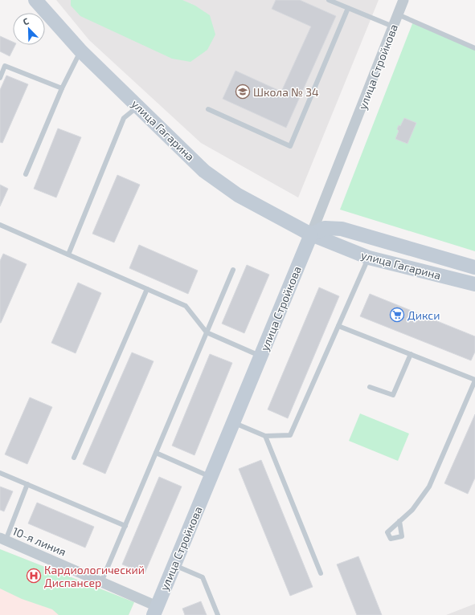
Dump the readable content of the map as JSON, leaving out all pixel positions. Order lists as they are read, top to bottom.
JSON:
{
  "streets": {
    "street": ["улица Стройкова", "улица Гагарина", "10-я линия"]
  },
  "crossings": [
    ["улица Стройкова", "улица Гагарина"],
    ["улица Стройкова", "10-я линия"]
  ],
  "places": {
    "school or university": ["Школа № 34"],
    "supermarket": ["Дикси"],
    "hospital": ["Кардиологический Диспансер"]
  },
  "north": "top left"
}
